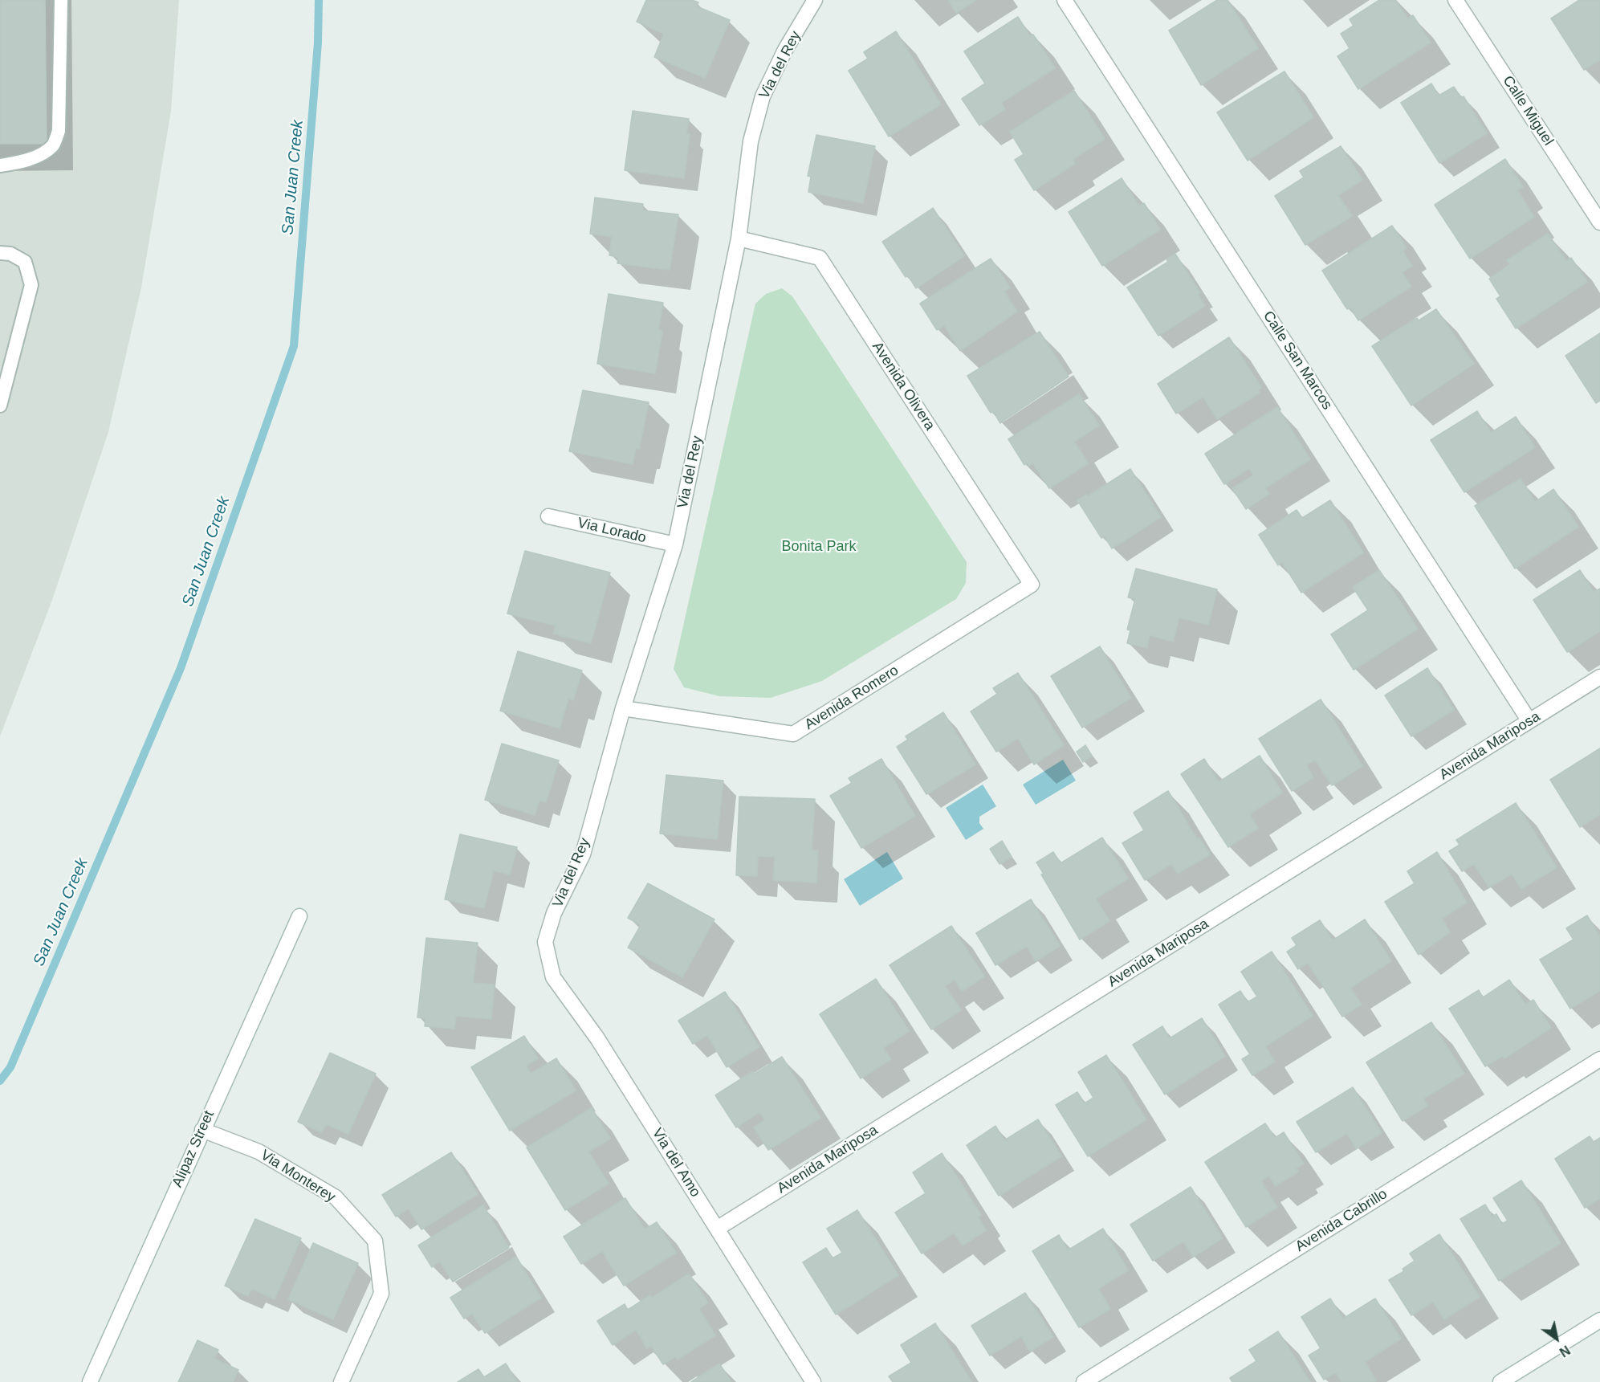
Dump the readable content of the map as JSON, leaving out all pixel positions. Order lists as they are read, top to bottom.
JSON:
{
  "streets": {
    "street": [
      "Via del Rey",
      "Calle Miguel",
      "Calle San Marcos",
      "Avenida Olivera",
      "Via Lorado",
      "Avenida Romero",
      "Avenida Mariposa",
      "Alipaz Street",
      "Via del Amo",
      "Via Monterey",
      "Avenida Cabrillo"
    ]
  },
  "crossings": [
    ["Via del Rey", "Avenida Olivera"],
    ["Via del Rey", "Via Lorado"],
    ["Via del Rey", "Avenida Romero"],
    ["Via del Rey", "Via del Amo"],
    ["Calle San Marcos", "Avenida Mariposa"],
    ["Avenida Olivera", "Avenida Romero"],
    ["Avenida Mariposa", "Via del Amo"],
    ["Alipaz Street", "Via Monterey"]
  ],
  "water": ["San Juan Creek"],
  "parks": ["Bonita Park"],
  "north": "bottom right"
}
